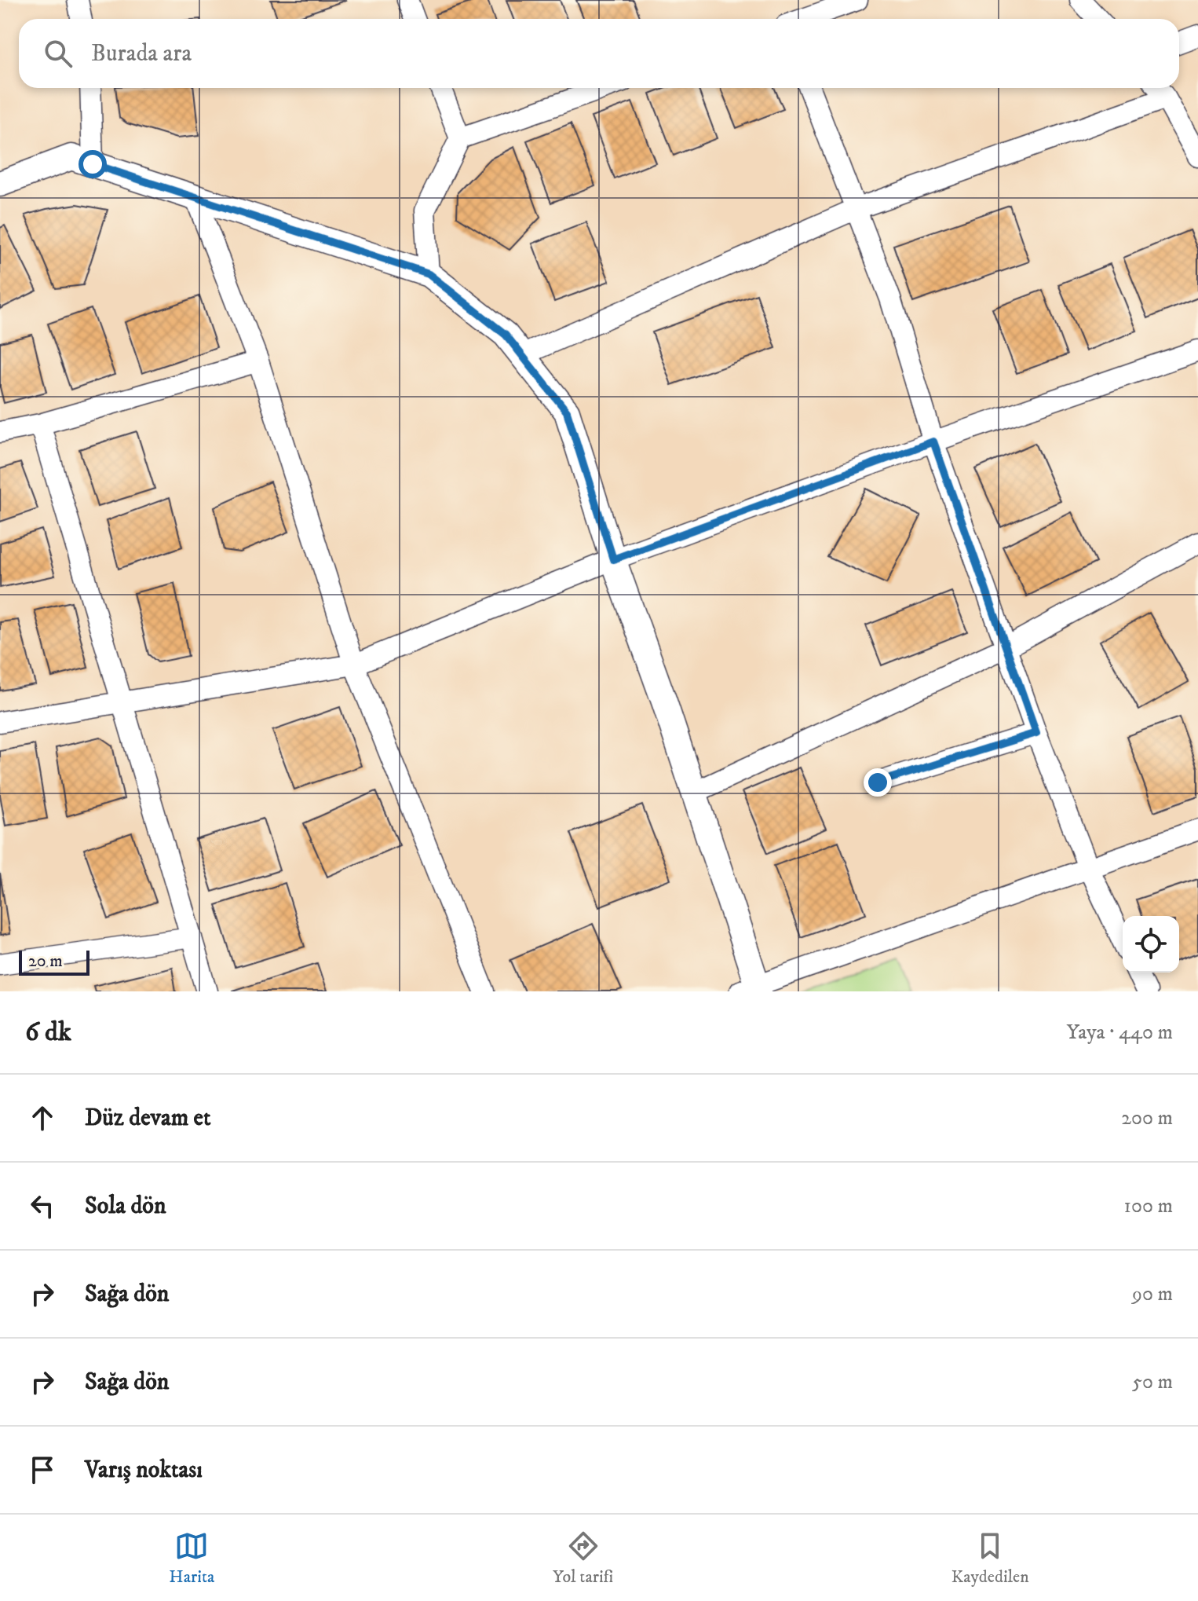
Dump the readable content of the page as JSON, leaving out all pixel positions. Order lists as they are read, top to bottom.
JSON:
{
  "scale_bar": "20 m",
  "page": {
    "search": "Burada ara",
    "scale": "20 m",
    "heading": ["6 dk", "Yaya · 440 m"],
    "list": [
      ["Düz devam et", "200 m"],
      ["Sola dön", "100 m"],
      ["Sağa dön", "90 m"],
      ["Sağa dön", "50 m"],
      "Varış noktası"
    ],
    "nav": ["Harita", "Yol tarifi", "Kaydedilen"]
  }
}
